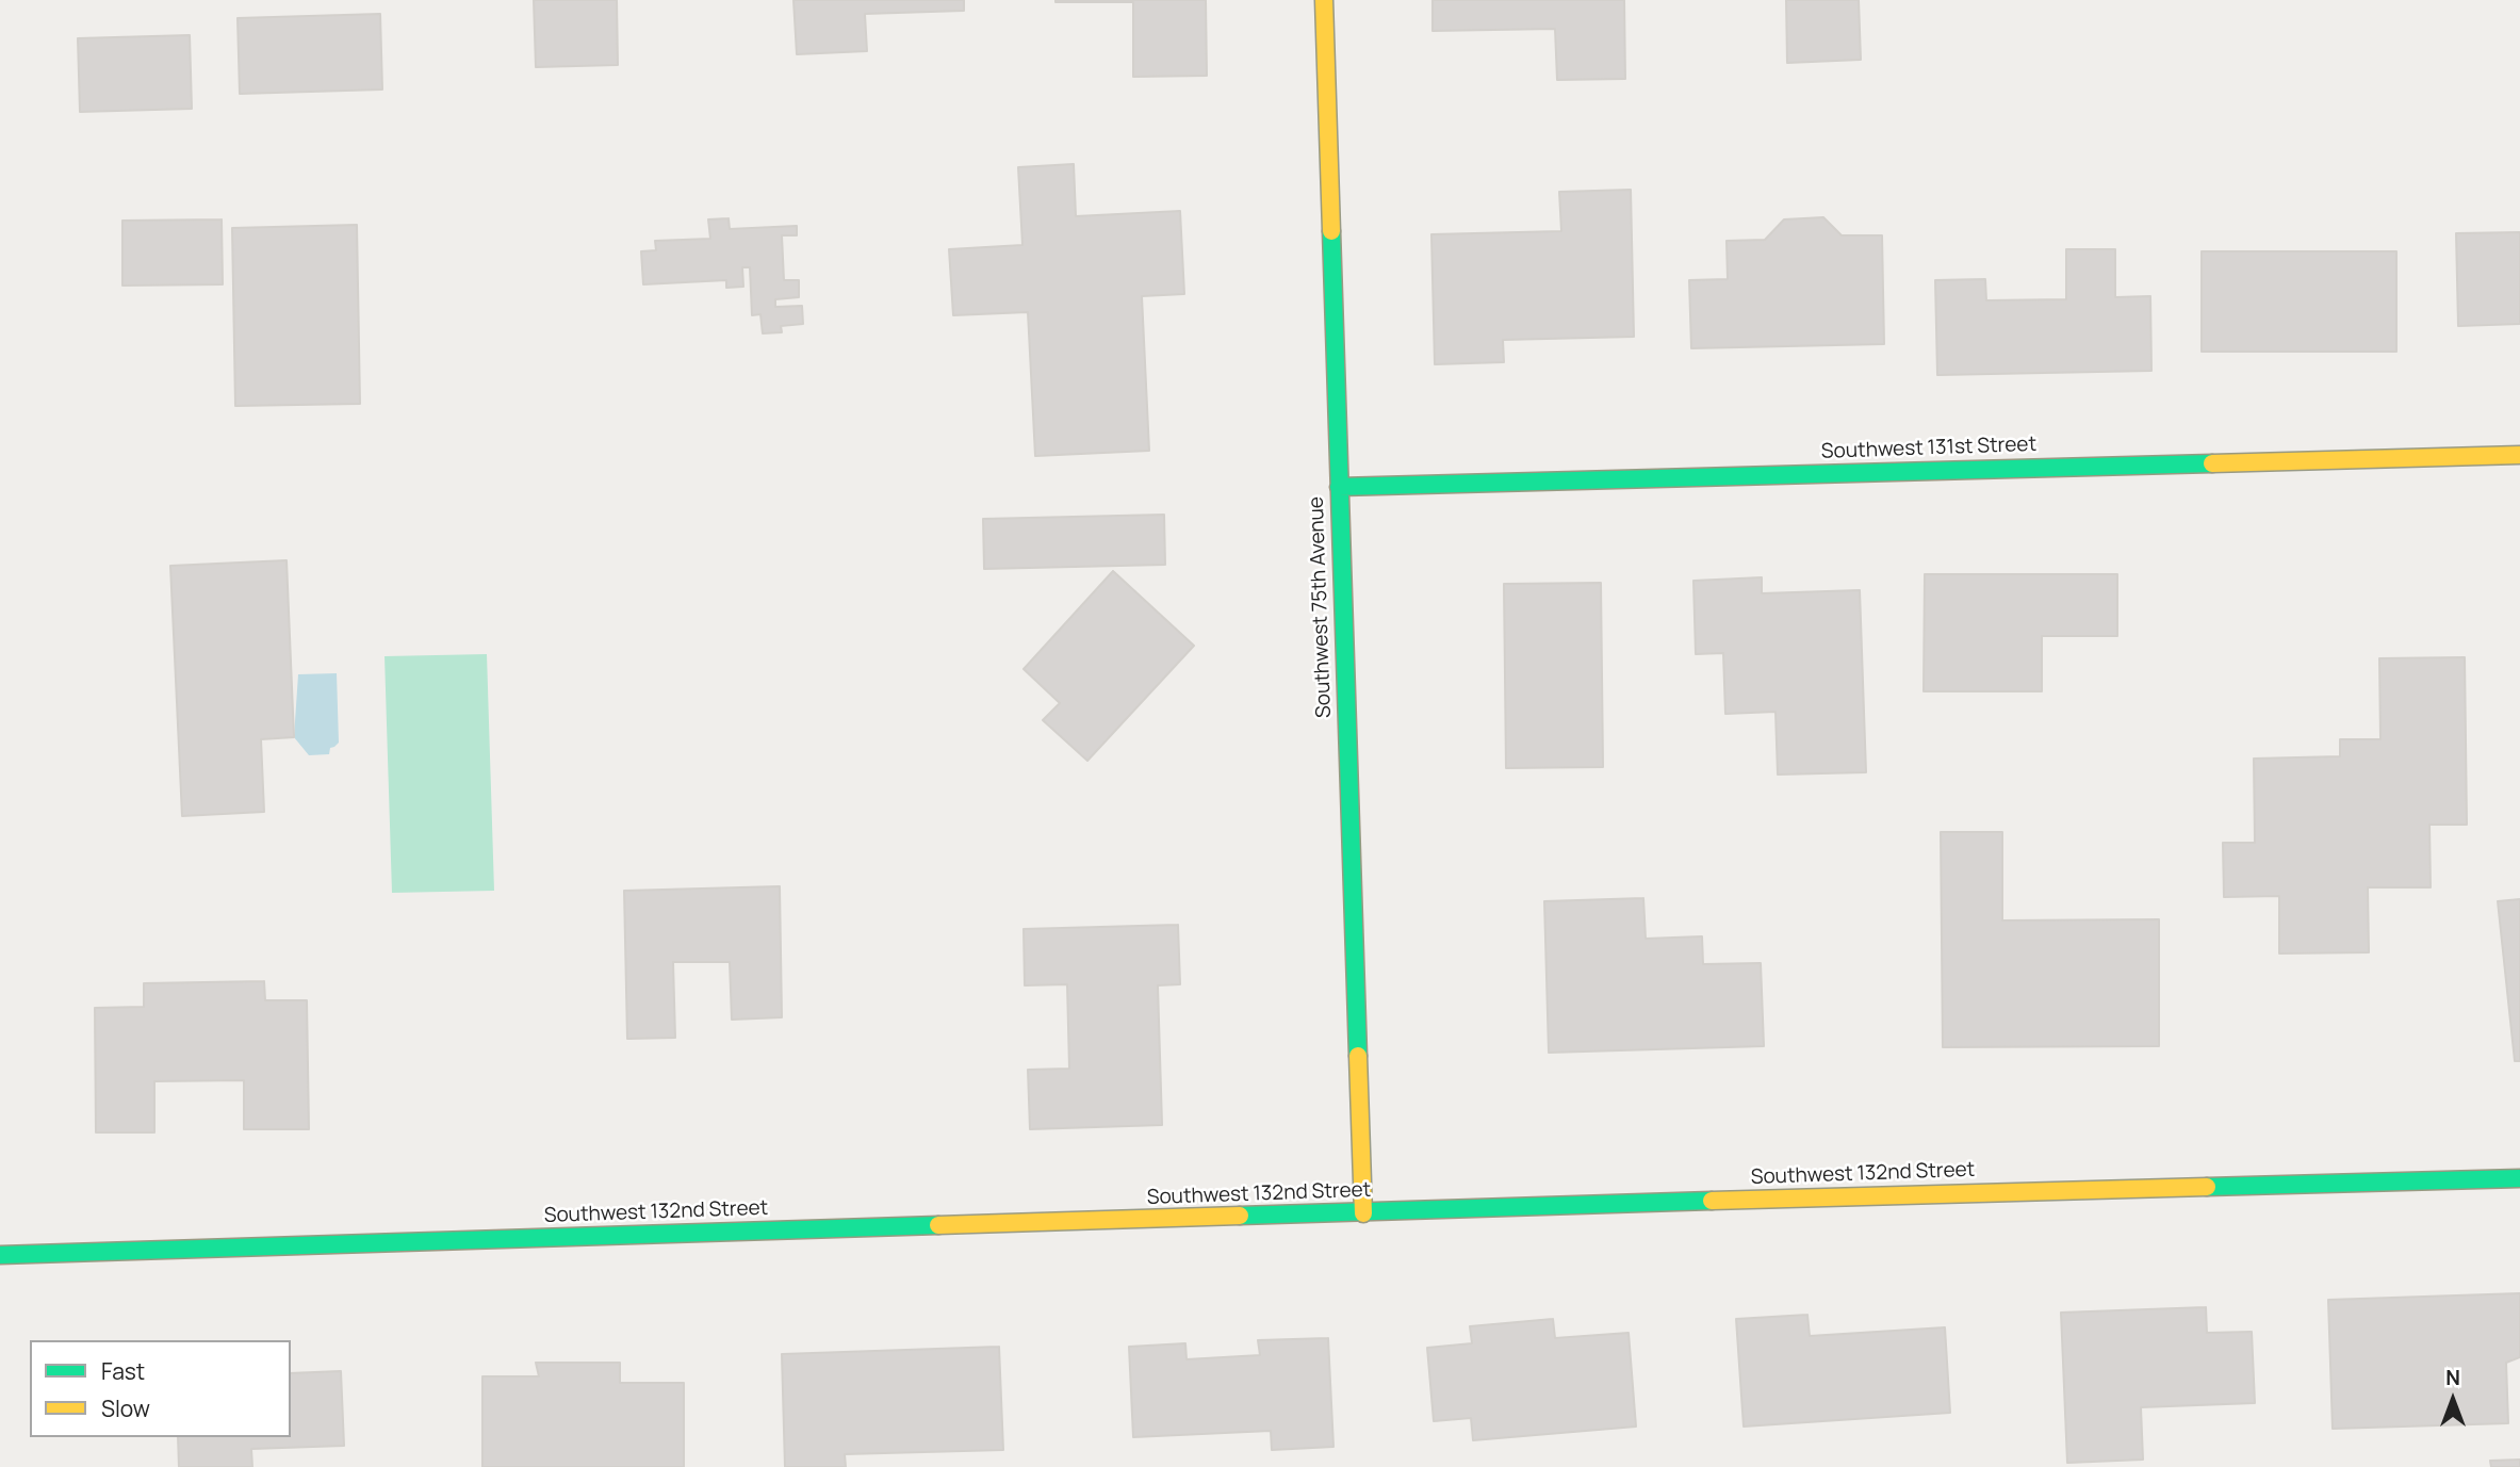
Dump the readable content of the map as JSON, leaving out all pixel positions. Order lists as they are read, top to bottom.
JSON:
{
  "streets": {
    "street": ["Southwest 131st Street", "Southwest 75th Avenue", "Southwest 132nd Street"]
  },
  "crossings": [
    ["Southwest 131st Street", "Southwest 75th Avenue"],
    ["Southwest 75th Avenue", "Southwest 132nd Street"]
  ],
  "legend": ["Fast", "Slow"],
  "north": "top"
}
